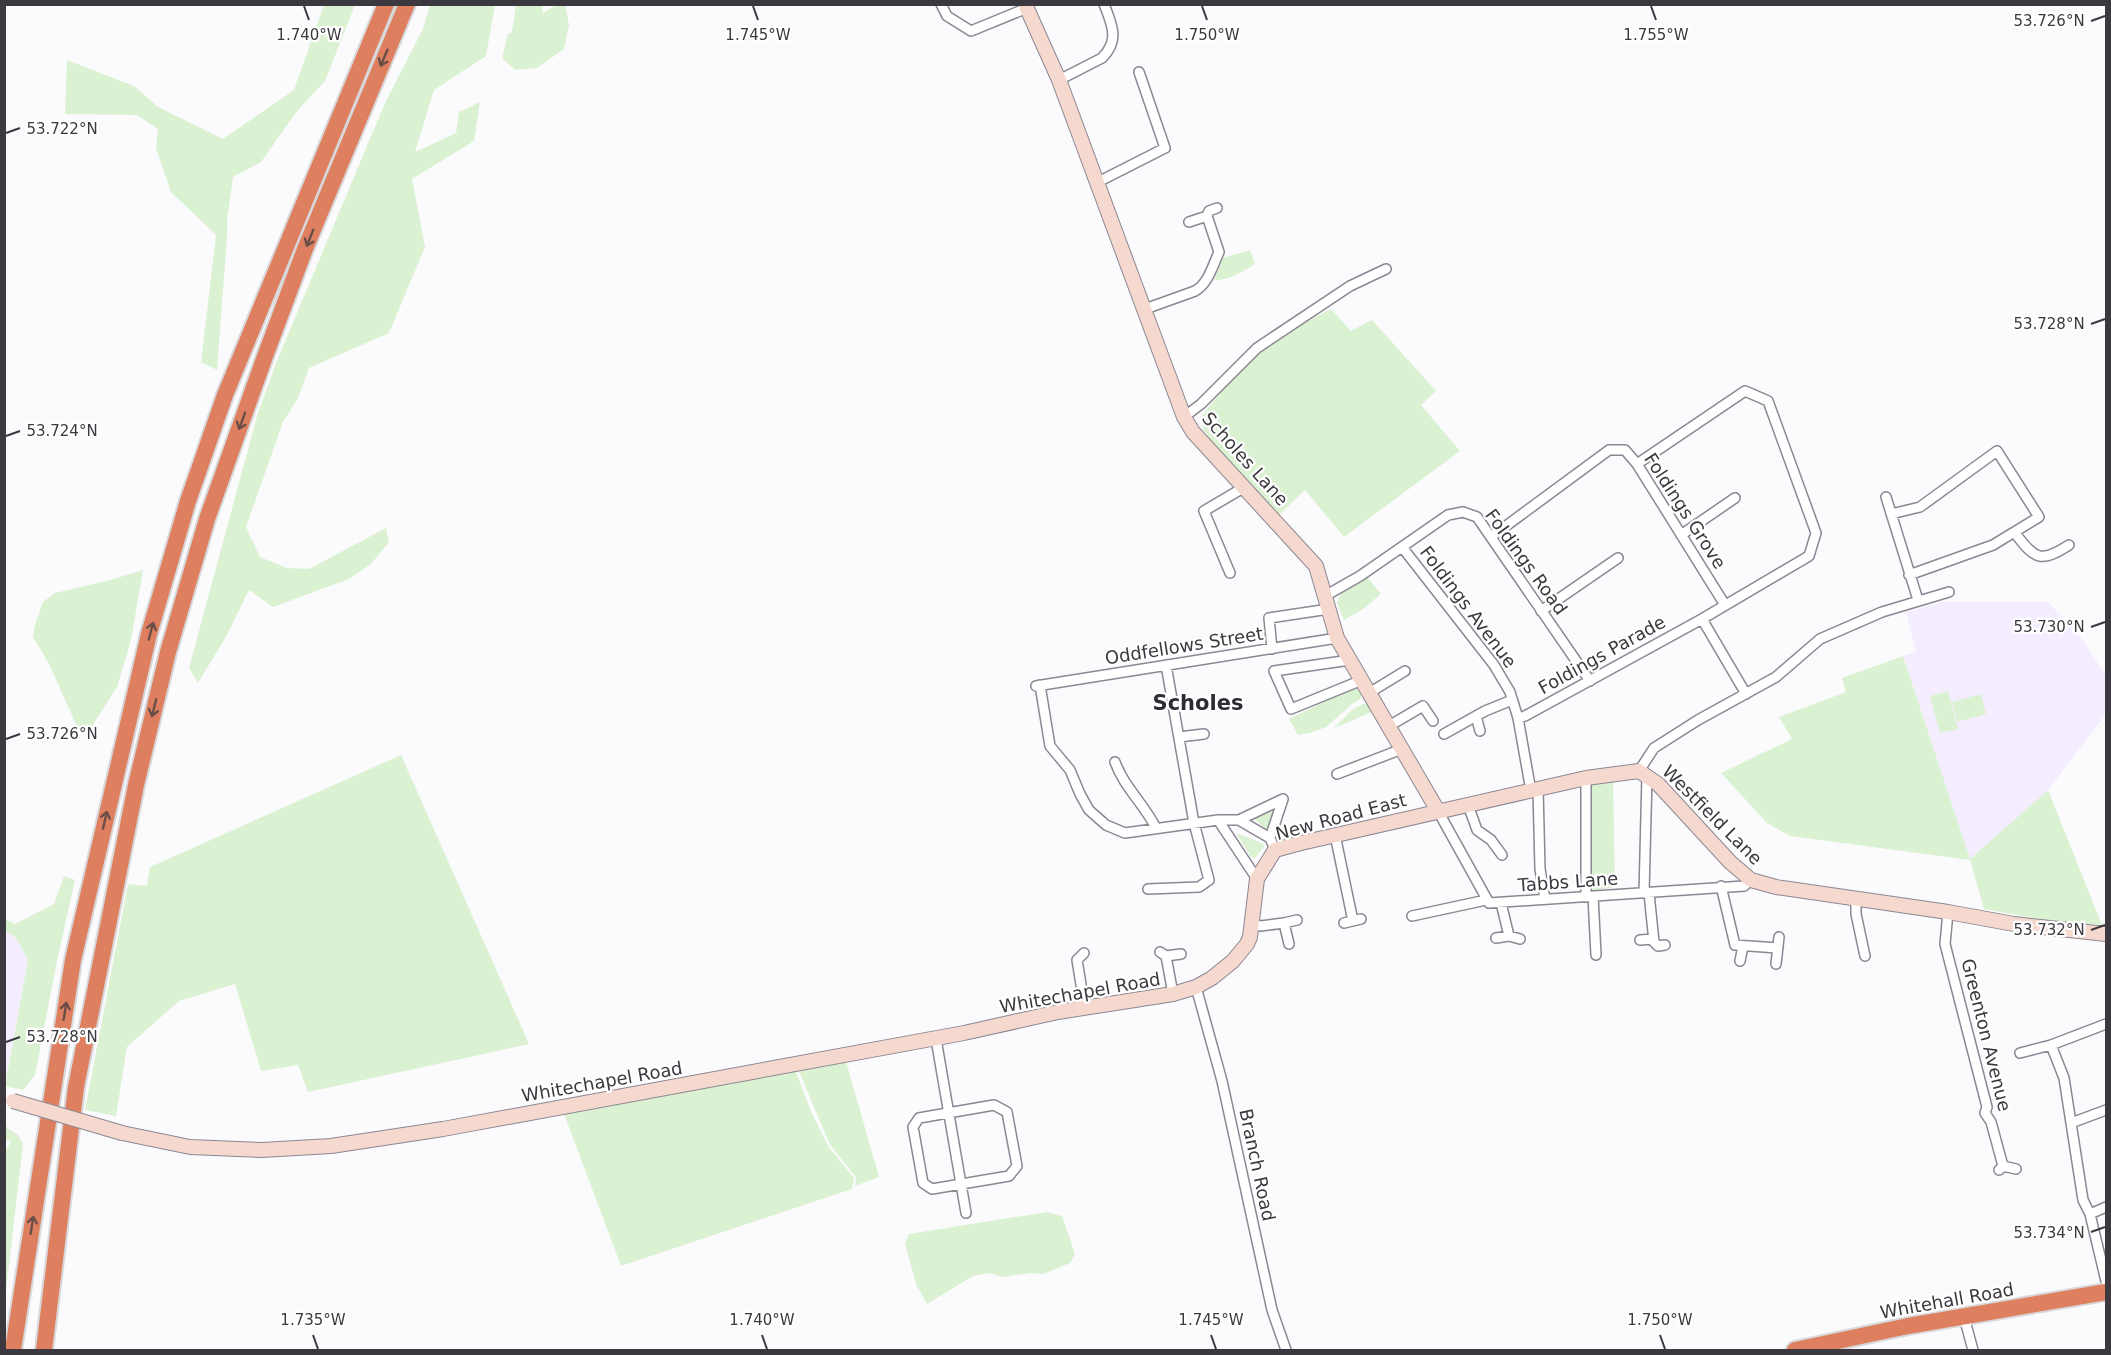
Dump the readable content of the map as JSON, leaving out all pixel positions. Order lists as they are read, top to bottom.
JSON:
{
  "streets": {
    "highway": ["Whitehall Road"],
    "main road": [
      "Scholes Lane",
      "Westfield Lane",
      "New Road East",
      "Whitechapel Road"
    ],
    "street": [
      "Foldings Grove",
      "Foldings Road",
      "Foldings Avenue",
      "Oddfellows Street",
      "Foldings Parade",
      "Tabbs Lane",
      "Greenton Avenue",
      "Branch Road"
    ]
  },
  "crossings": [
    ["Scholes Lane", "Foldings Road"],
    ["Scholes Lane", "Oddfellows Street"],
    ["Scholes Lane", "Westfield Lane"],
    ["Scholes Lane", "New Road East"],
    ["Foldings Grove", "Foldings Road"],
    ["Foldings Grove", "Foldings Parade"],
    ["Foldings Road", "Foldings Avenue"],
    ["Foldings Road", "Foldings Parade"],
    ["Foldings Avenue", "Foldings Parade"],
    ["Foldings Avenue", "Westfield Lane"],
    ["Foldings Avenue", "Tabbs Lane"],
    ["Westfield Lane", "New Road East"],
    ["Westfield Lane", "Tabbs Lane"],
    ["Westfield Lane", "Greenton Avenue"],
    ["New Road East", "Whitechapel Road"],
    ["New Road East", "Branch Road"],
    ["Whitechapel Road", "Branch Road"]
  ],
  "districts": ["Scholes"],
  "coordinates": [
    "53.726°N",
    "1.755°W",
    "1.740°W",
    "1.745°W",
    "1.750°W",
    "53.722°N",
    "53.728°N",
    "53.724°N",
    "53.730°N",
    "53.732°N",
    "53.734°N",
    "1.735°W"
  ]
}
